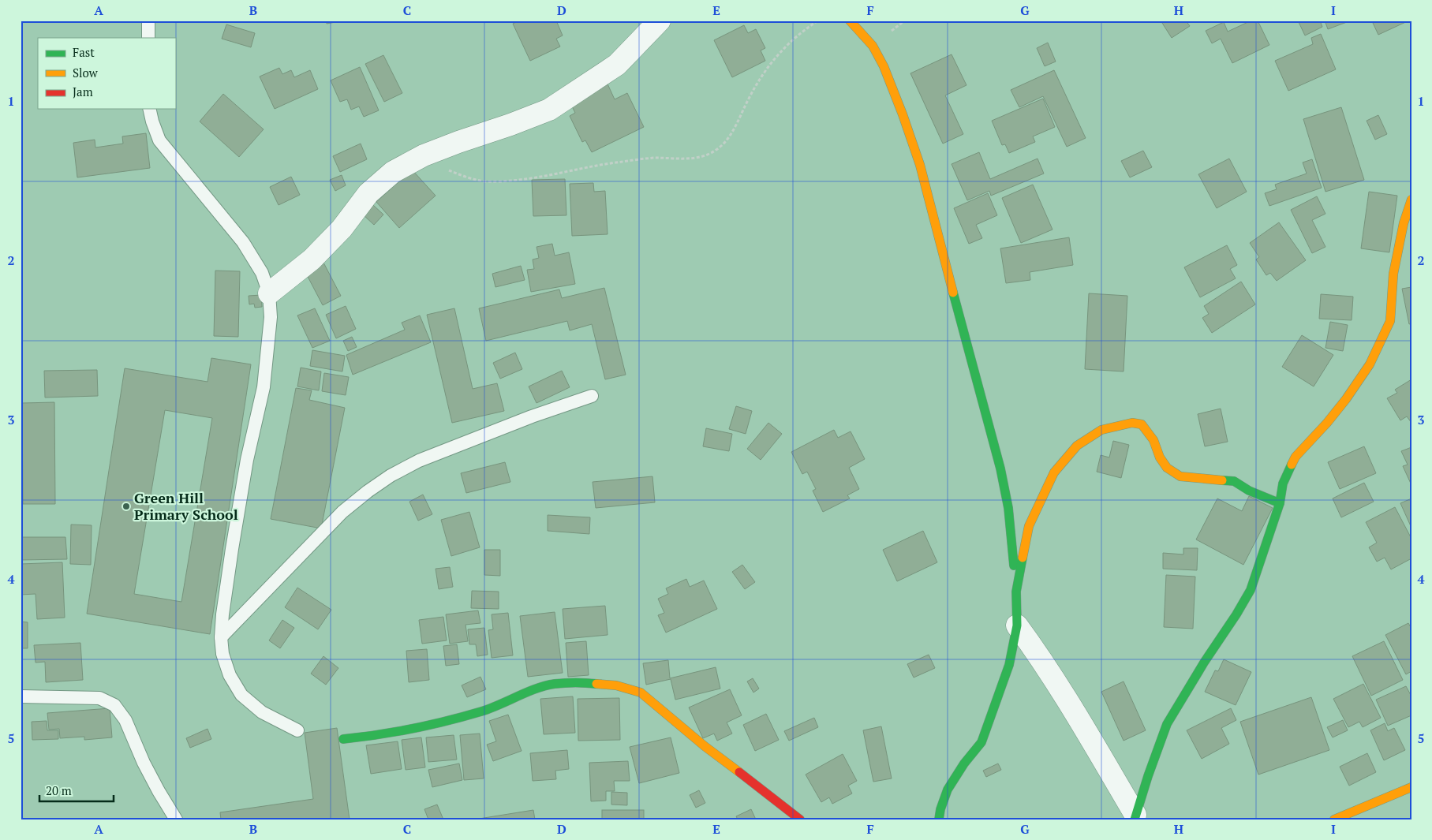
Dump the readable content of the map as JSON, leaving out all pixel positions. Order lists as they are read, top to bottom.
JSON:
{
  "places": ["Green Hill Primary School"],
  "legend": ["Fast", "Slow", "Jam"],
  "scale_bar": "20 m",
  "grid": {
    "columns": [
      "A",
      "B",
      "C",
      "D",
      "E",
      "F",
      "G",
      "H",
      "I"
    ],
    "rows": [
      "1",
      "2",
      "3",
      "4",
      "5"
    ]
  }
}
